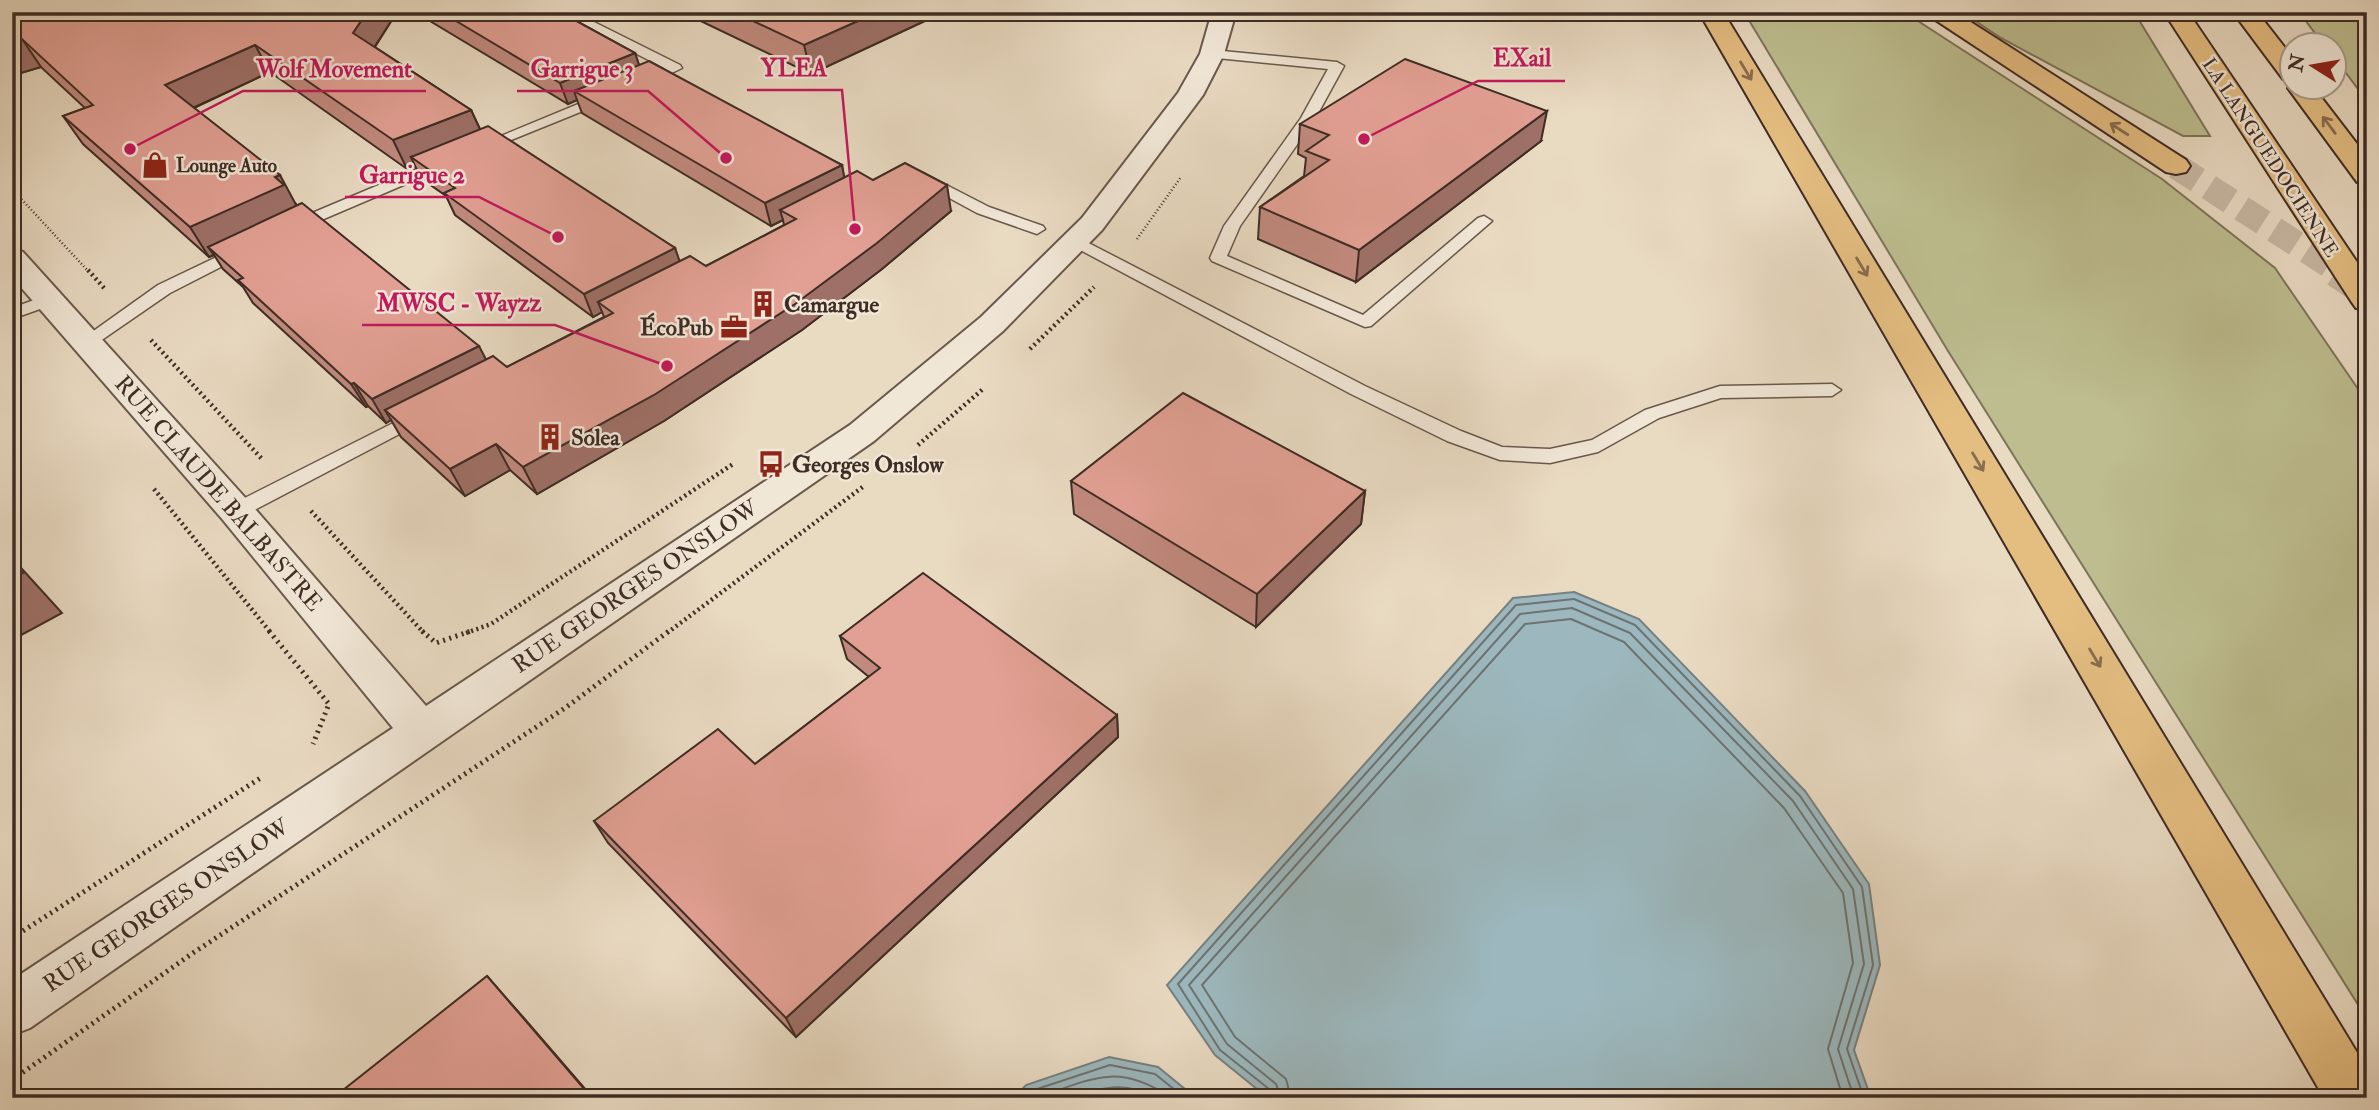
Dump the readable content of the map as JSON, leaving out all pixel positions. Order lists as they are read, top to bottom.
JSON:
{
  "streets": {
    "highway": ["LA LANGUEDOCIENNE"],
    "street": ["RUE CLAUDE BALBASTRE", "RUE GEORGES ONSLOW"]
  },
  "crossings": [
    ["RUE CLAUDE BALBASTRE", "RUE GEORGES ONSLOW"]
  ],
  "places": {
    "other": [
      "EXail",
      "Wolf Movement",
      "Garrigue 3",
      "YLEA",
      "Garrigue 2",
      "MWSC - Wayzz"
    ],
    "shop": ["Lounge Auto"],
    "building": ["Camargue", "Solea"],
    "office": ["ÉcoPub"],
    "bus stop": ["Georges Onslow"]
  },
  "north": "left"
}
